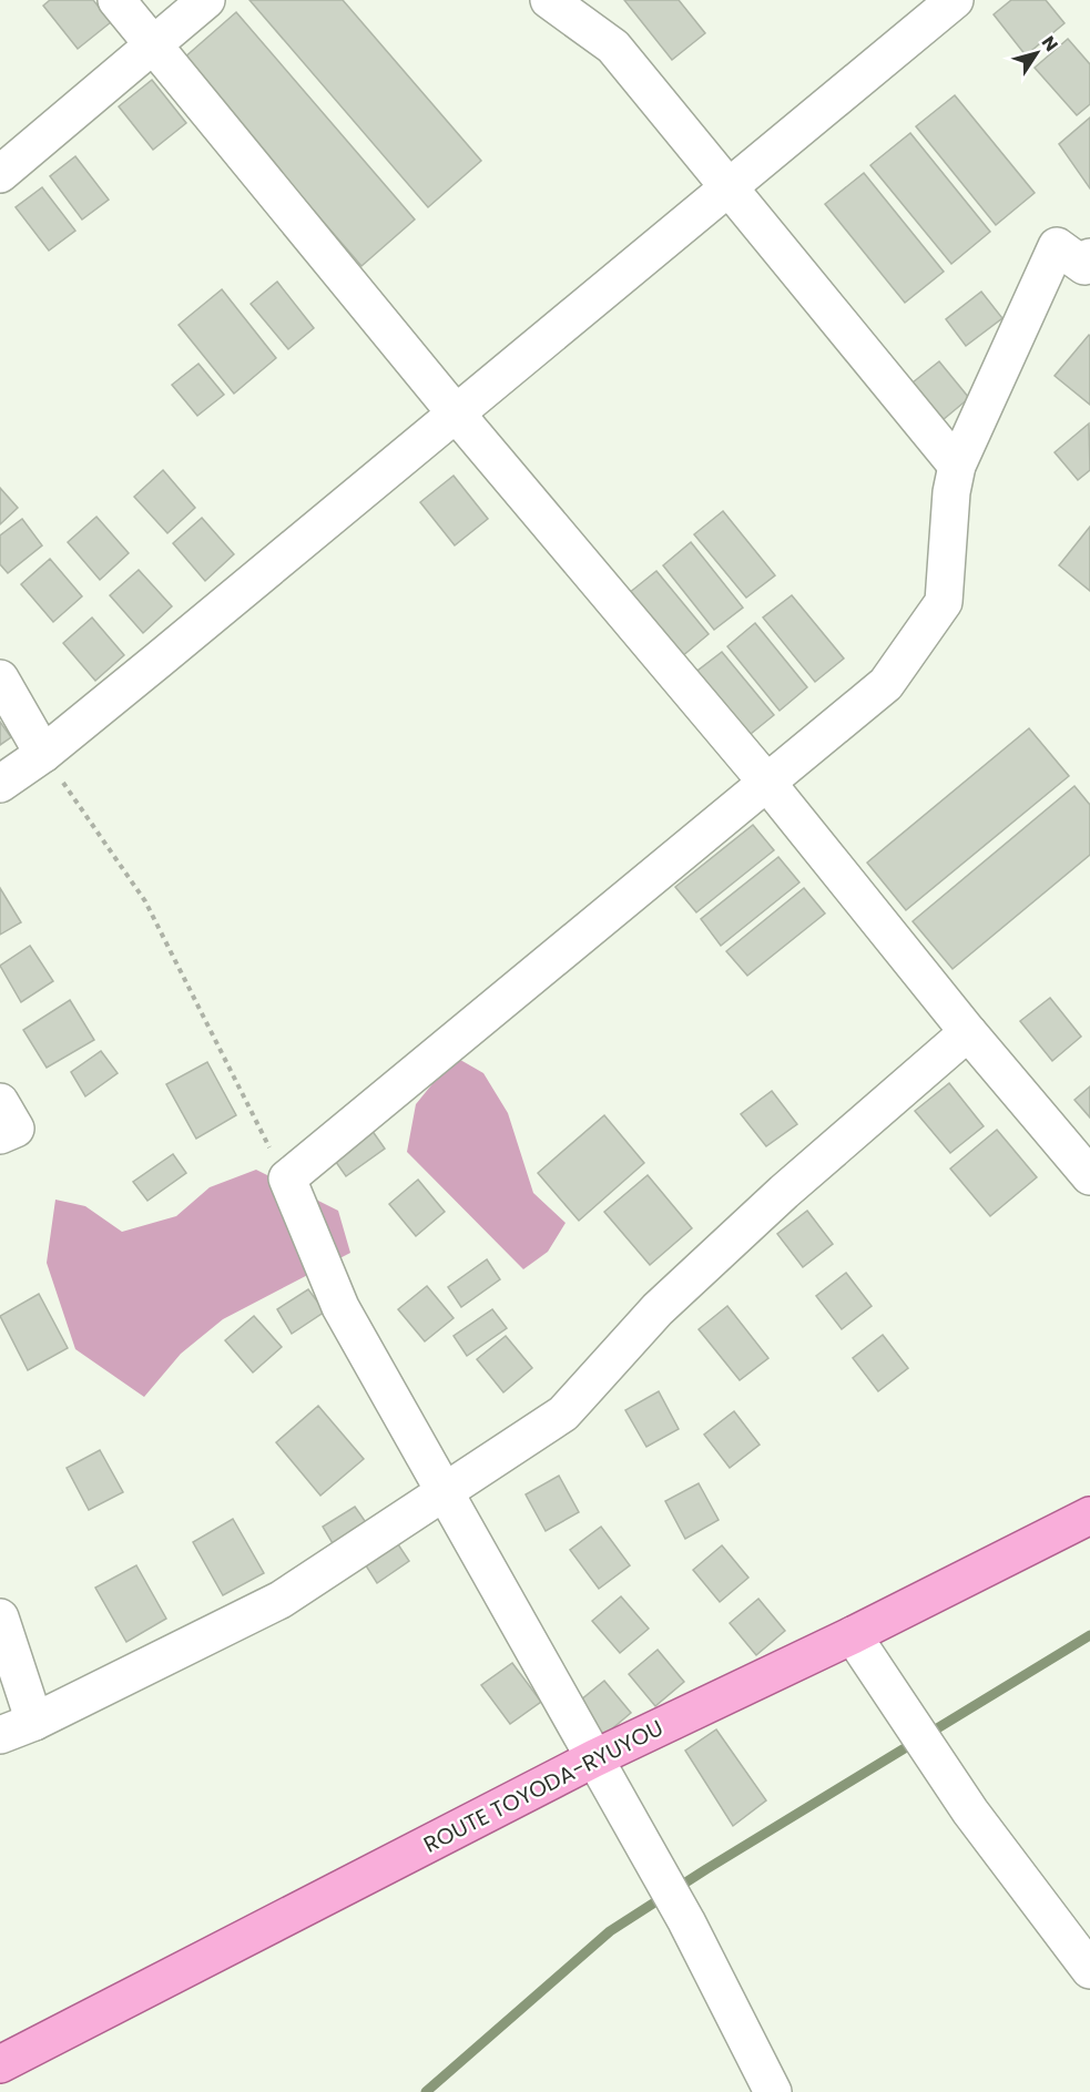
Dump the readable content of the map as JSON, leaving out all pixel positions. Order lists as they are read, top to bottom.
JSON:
{
  "streets": {
    "main road": ["ROUTE TOYODA-RYUYOU"]
  },
  "north": "top right"
}
